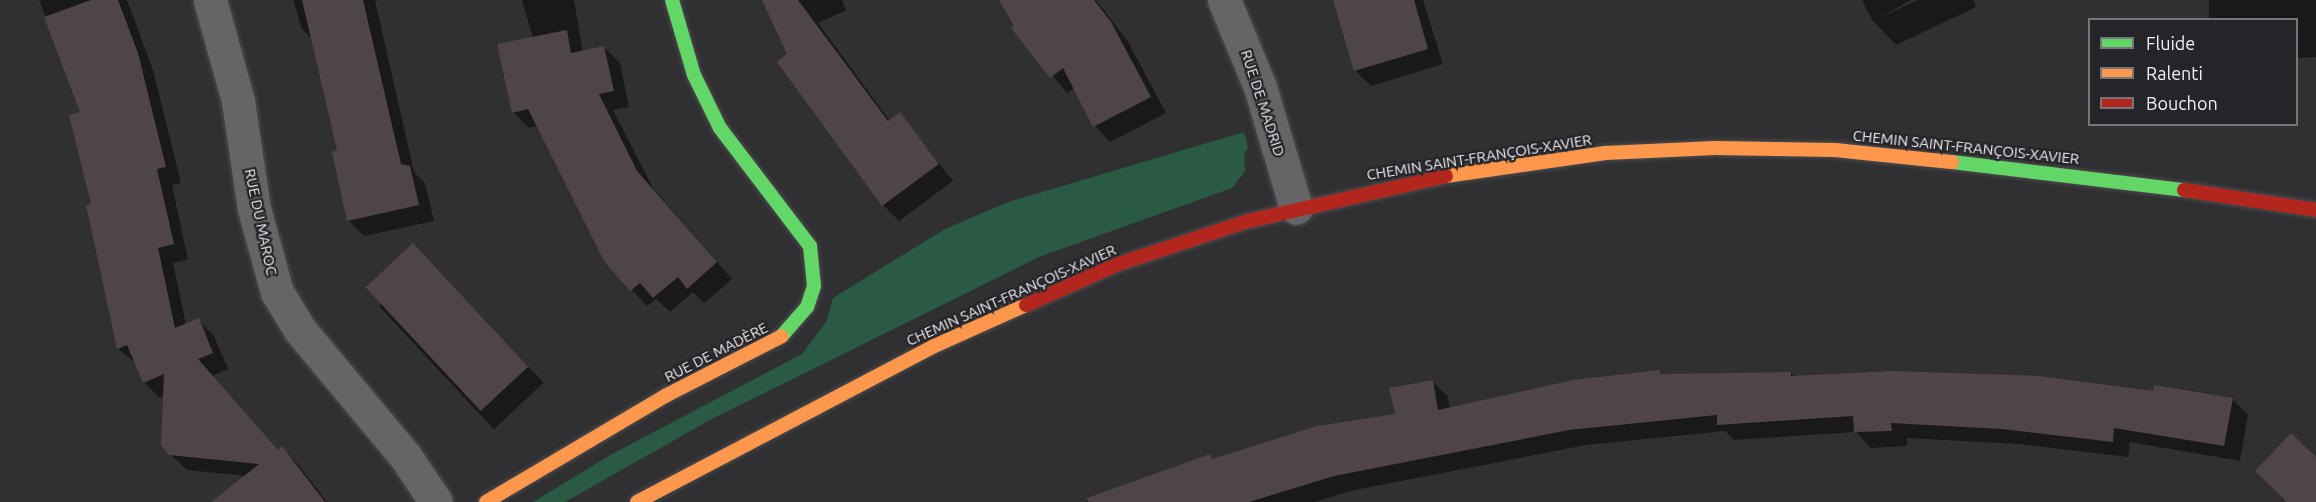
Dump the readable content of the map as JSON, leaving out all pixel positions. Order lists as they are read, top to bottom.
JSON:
{
  "streets": {
    "street": [
      "RUE DE MADRID",
      "CHEMIN SAINT-FRANÇOIS-XAVIER",
      "RUE DU MAROC",
      "RUE DE MADÈRE"
    ]
  },
  "crossings": [
    ["RUE DE MADRID", "CHEMIN SAINT-FRANÇOIS-XAVIER"]
  ],
  "legend": ["Fluide", "Ralenti", "Bouchon"]
}
